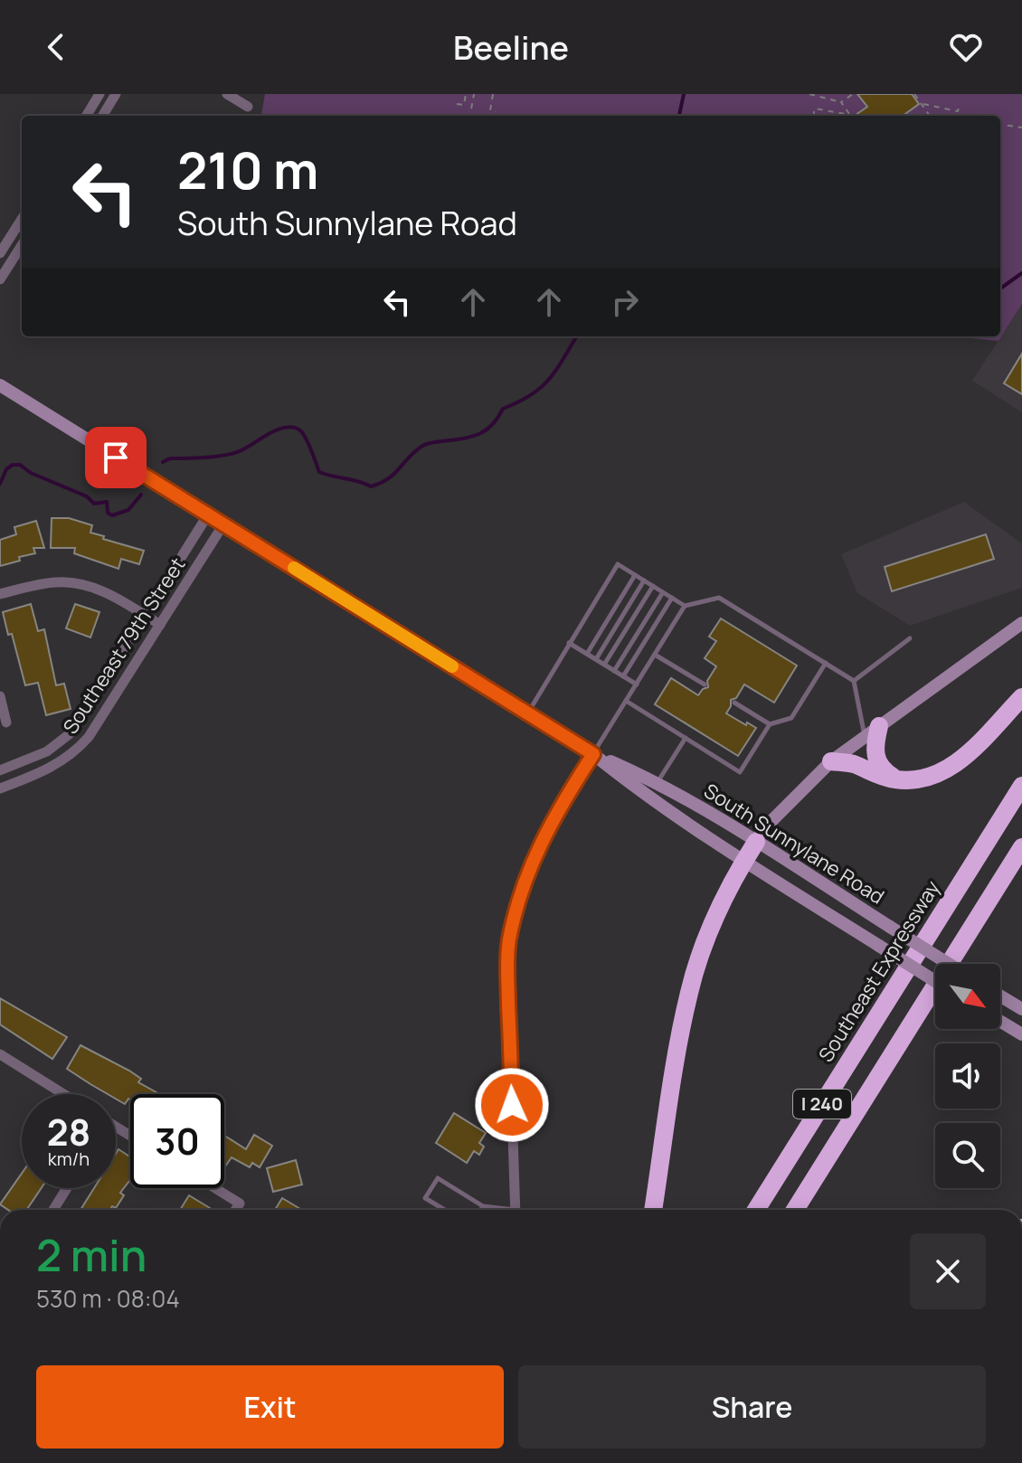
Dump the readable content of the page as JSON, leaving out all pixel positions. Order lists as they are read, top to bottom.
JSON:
{
  "streets": {
    "highway": ["Southeast Expressway", "I 240"],
    "main road": ["South Sunnylane Road"],
    "street": ["Southeast 79th Street"]
  },
  "crossings": [
    ["Southeast 79th Street", "South Sunnylane Road"]
  ],
  "north": "bottom right",
  "page": {
    "header": "Beeline",
    "turn": ["210 m", "South Sunnylane Road"],
    "speed": "28 km/h",
    "limit": "30",
    "heading": ["2 min", "530 m · 08:04"],
    "buttons": ["Exit", "Share"]
  }
}
